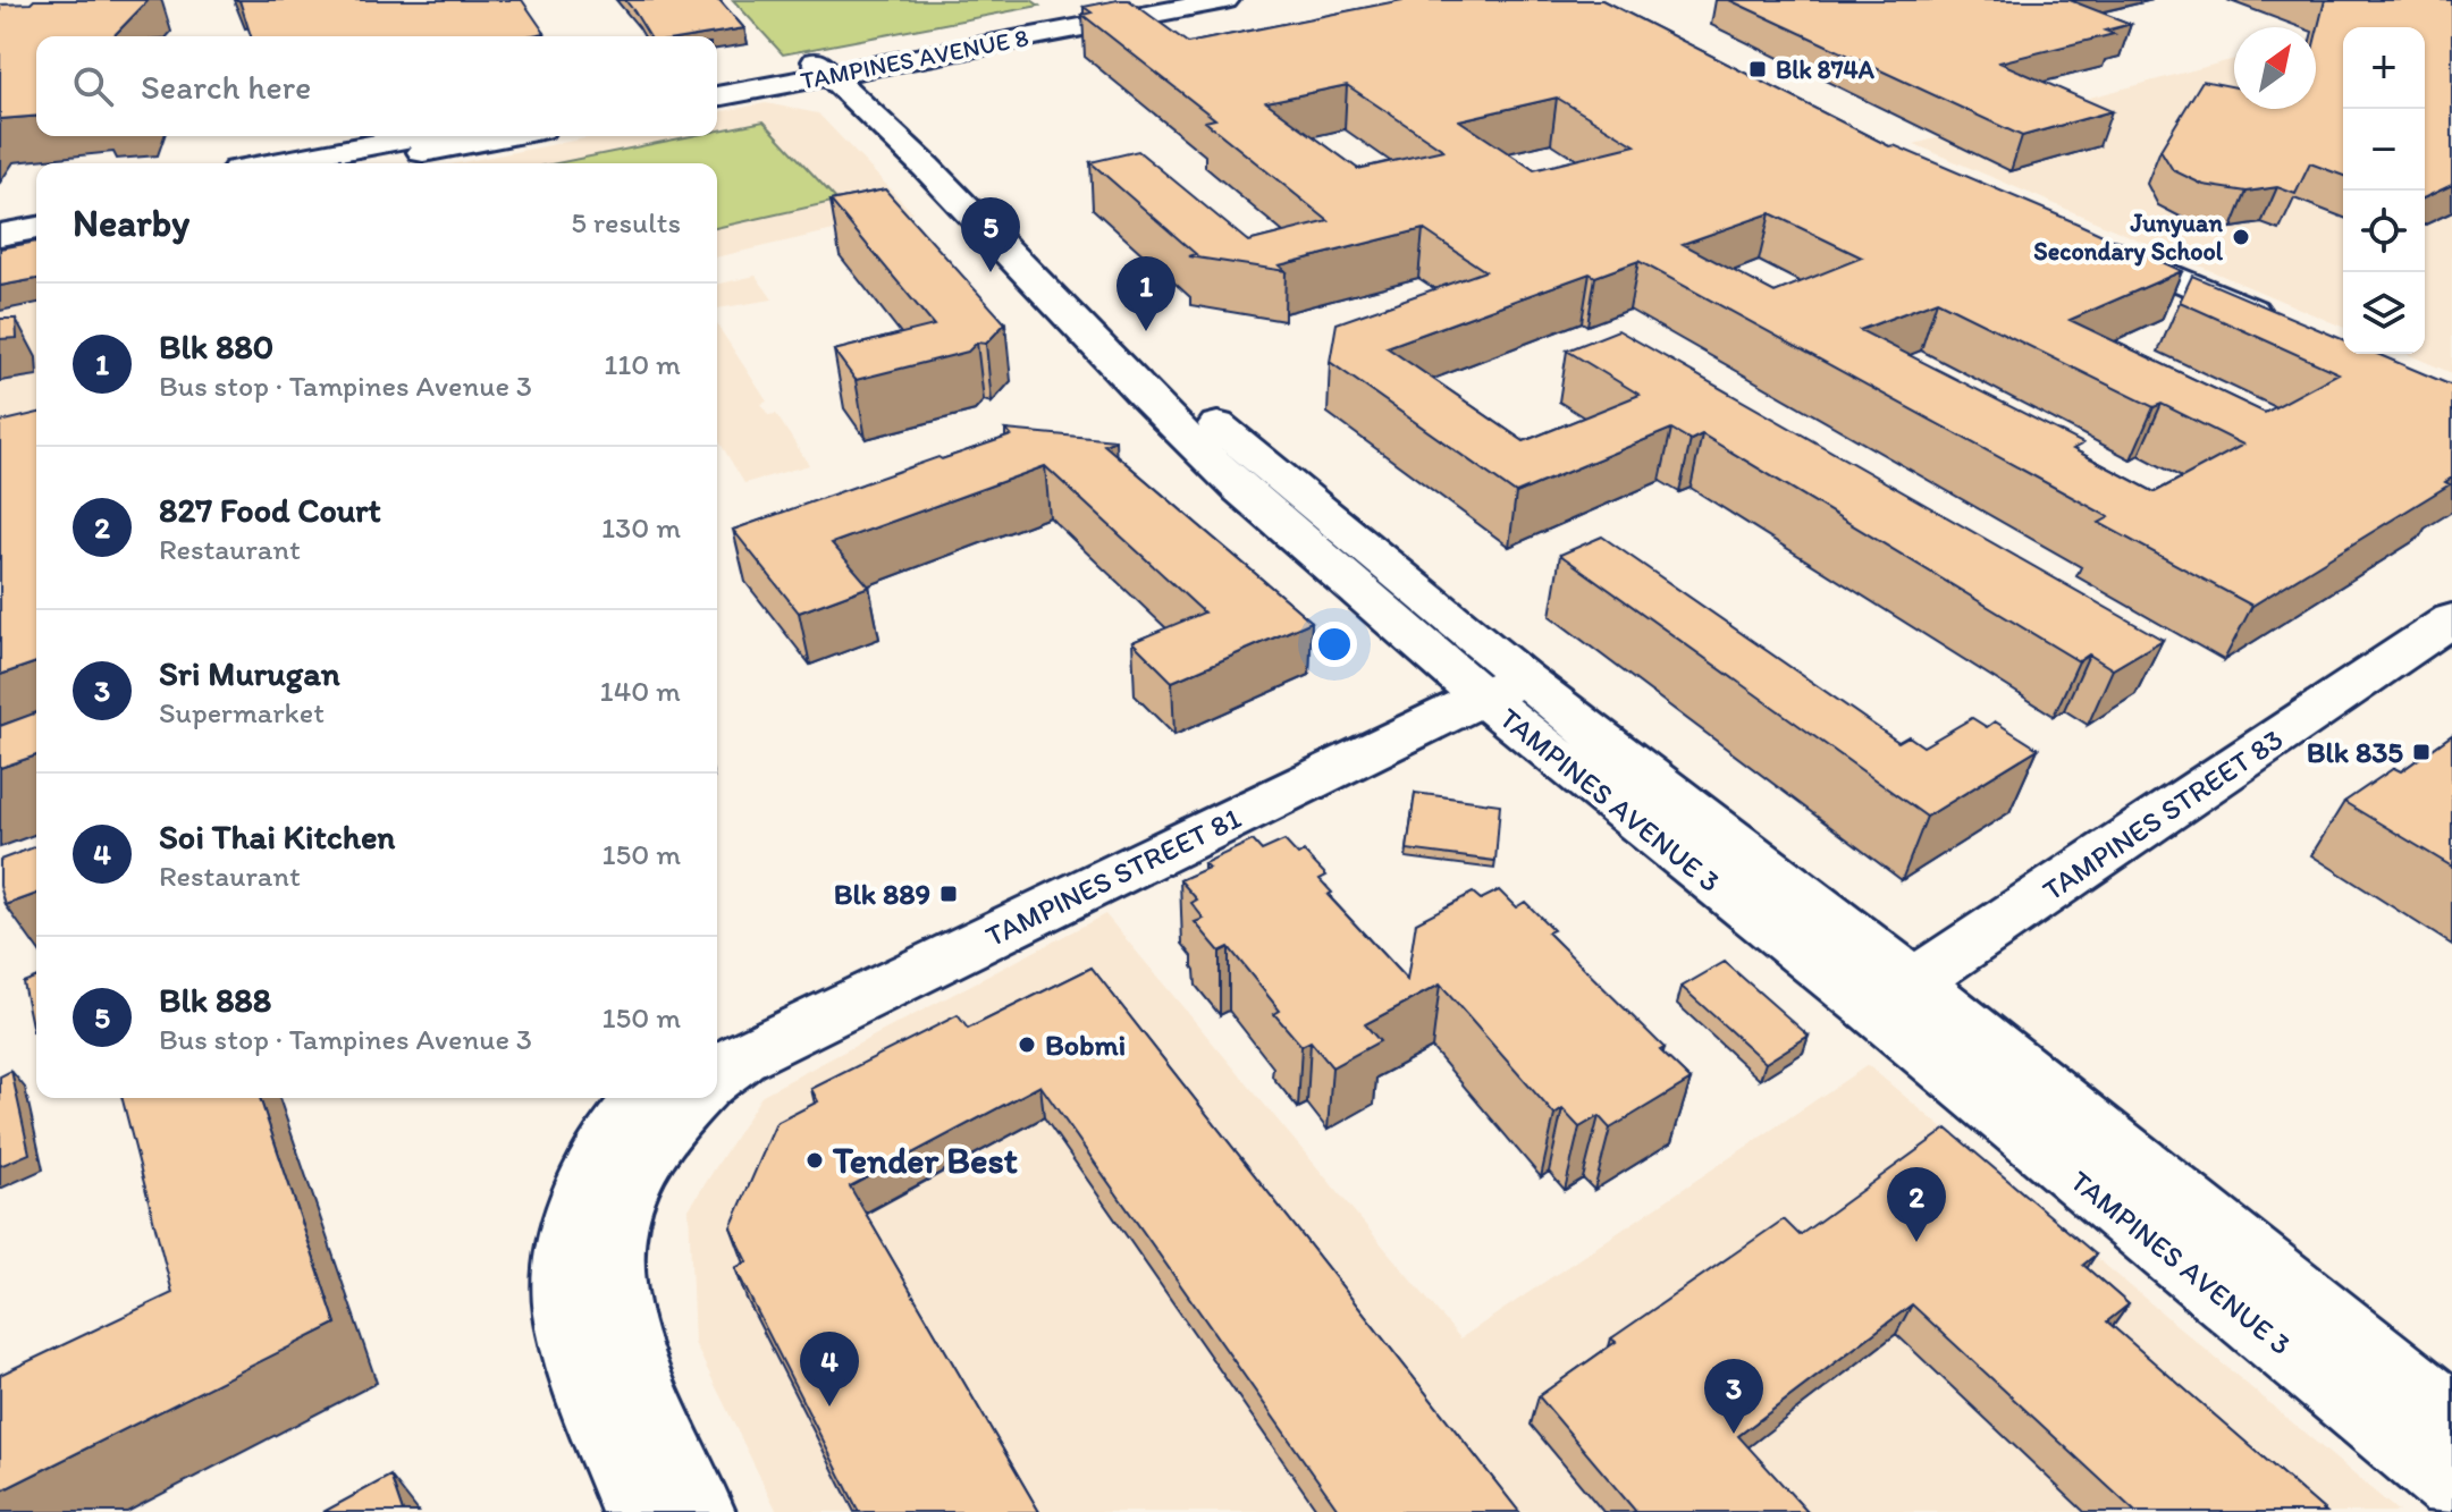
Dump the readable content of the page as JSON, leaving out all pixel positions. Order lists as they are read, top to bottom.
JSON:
{
  "streets": {
    "street": [
      "TAMPINES AVENUE 8",
      "TAMPINES AVENUE 3",
      "TAMPINES STREET 83",
      "TAMPINES STREET 81"
    ]
  },
  "crossings": [
    ["TAMPINES AVENUE 8", "TAMPINES AVENUE 3"],
    ["TAMPINES AVENUE 3", "TAMPINES STREET 83"],
    ["TAMPINES AVENUE 3", "TAMPINES STREET 81"]
  ],
  "places": {
    "transit": ["Blk 874A", "Blk 835", "Blk 889"],
    "other": ["Junyuan Secondary School", "Bobmi", "Tender Best"]
  },
  "north": "top right",
  "page": {
    "map_buttons": ["+", "−"],
    "search": "Search here",
    "heading": ["Nearby", "5 results"],
    "pins": [
      "5",
      "1",
      "2",
      "4",
      "3"
    ],
    "list": [
      {
        "mark": "1",
        "name": "Blk 880",
        "note": "Bus stop · Tampines Avenue 3",
        "value": "110 m"
      },
      {
        "mark": "2",
        "name": "827 Food Court",
        "note": "Restaurant",
        "value": "130 m"
      },
      {
        "mark": "3",
        "name": "Sri Murugan",
        "note": "Supermarket",
        "value": "140 m"
      },
      {
        "mark": "4",
        "name": "Soi Thai Kitchen",
        "note": "Restaurant",
        "value": "150 m"
      },
      {
        "mark": "5",
        "name": "Blk 888",
        "note": "Bus stop · Tampines Avenue 3",
        "value": "150 m"
      }
    ]
  }
}
